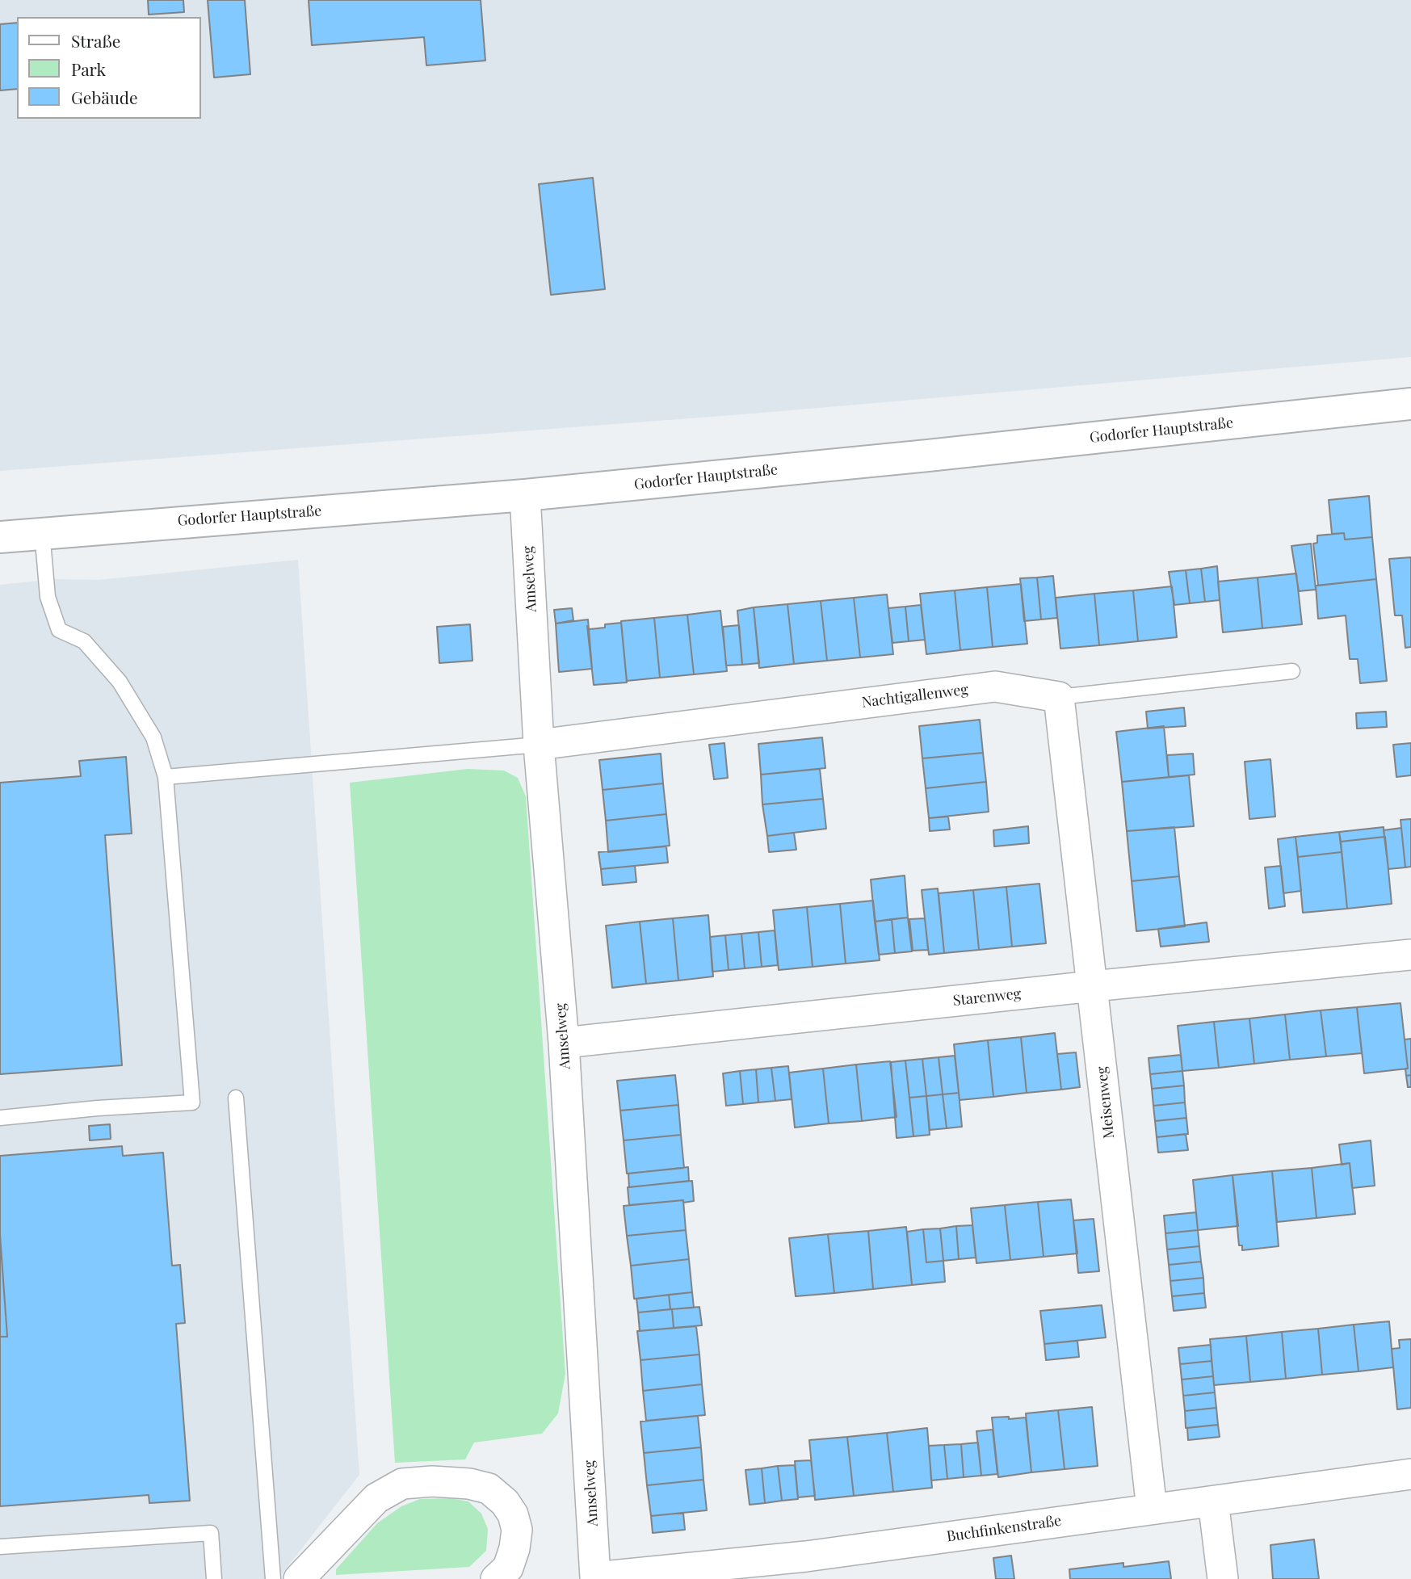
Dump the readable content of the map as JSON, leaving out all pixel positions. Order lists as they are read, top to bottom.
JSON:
{
  "streets": {
    "main road": ["Godorfer Hauptstraße"],
    "street": [
      "Amselweg",
      "Nachtigallenweg",
      "Starenweg",
      "Meisenweg",
      "Buchfinkenstraße"
    ]
  },
  "crossings": [
    ["Godorfer Hauptstraße", "Amselweg"],
    ["Amselweg", "Nachtigallenweg"],
    ["Amselweg", "Starenweg"],
    ["Amselweg", "Buchfinkenstraße"],
    ["Nachtigallenweg", "Meisenweg"],
    ["Starenweg", "Meisenweg"],
    ["Meisenweg", "Buchfinkenstraße"]
  ],
  "legend": ["Straße", "Park", "Gebäude"]
}
